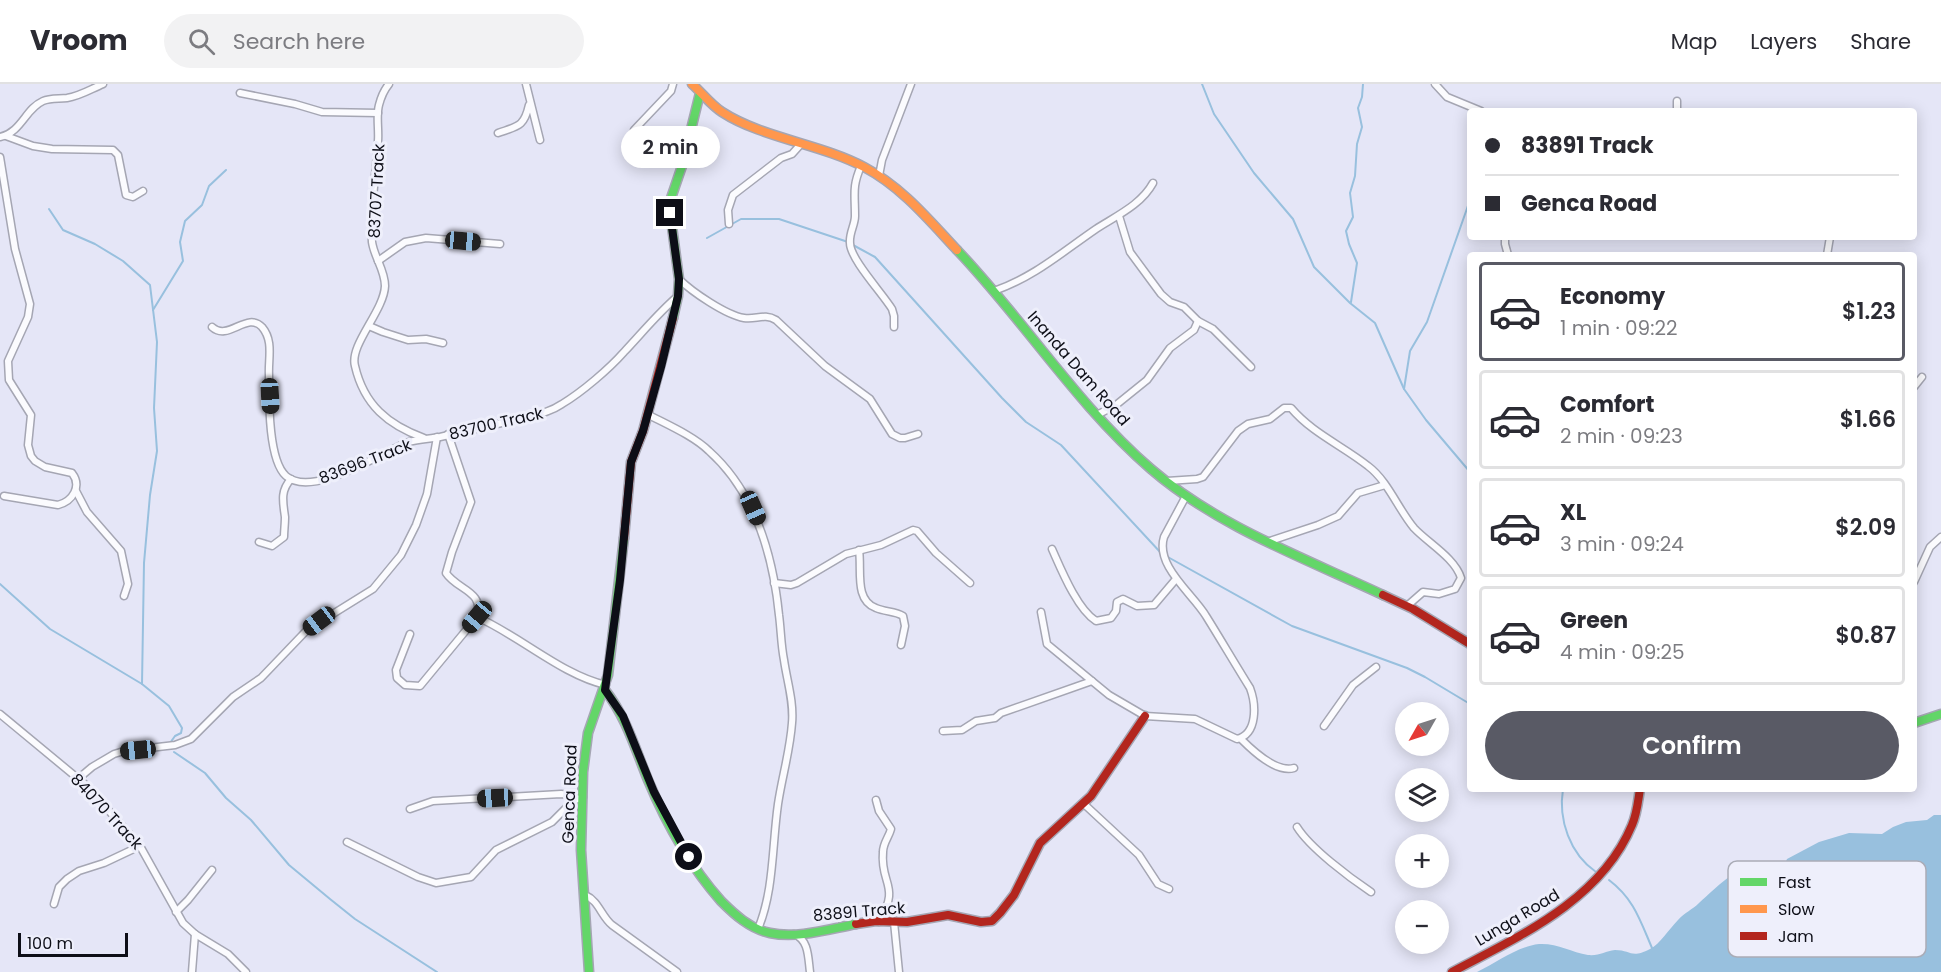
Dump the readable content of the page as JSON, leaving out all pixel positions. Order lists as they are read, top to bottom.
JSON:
{
  "streets": {
    "street": [
      "83707 Track",
      "Inanda Dam Road",
      "83700 Track",
      "83696 Track",
      "Genca Road",
      "84070 Track",
      "83891 Track",
      "Lunga Road"
    ]
  },
  "crossings": [
    ["83707 Track", "83696 Track"],
    ["Inanda Dam Road", "Genca Road"],
    ["83700 Track", "83696 Track"],
    ["83700 Track", "Genca Road"],
    ["83700 Track", "84070 Track"]
  ],
  "legend": ["Fast", "Slow", "Jam"],
  "scale_bar": "100 m",
  "north": "bottom left",
  "page": {
    "header": "Vroom",
    "search": "Search here",
    "nav": ["Map", "Layers", "Share"],
    "banner": ["83891 Track", "Genca Road"],
    "bubble": "2 min",
    "list": [
      {
        "name": "Economy",
        "note": "1 min · 09:22",
        "value": "$1.23"
      },
      {
        "name": "Comfort",
        "note": "2 min · 09:23",
        "value": "$1.66"
      },
      {
        "name": "XL",
        "note": "3 min · 09:24",
        "value": "$2.09"
      },
      {
        "name": "Green",
        "note": "4 min · 09:25",
        "value": "$0.87"
      }
    ],
    "buttons": "Confirm",
    "map_buttons": ["+", "−"],
    "scale": "100 m"
  }
}
